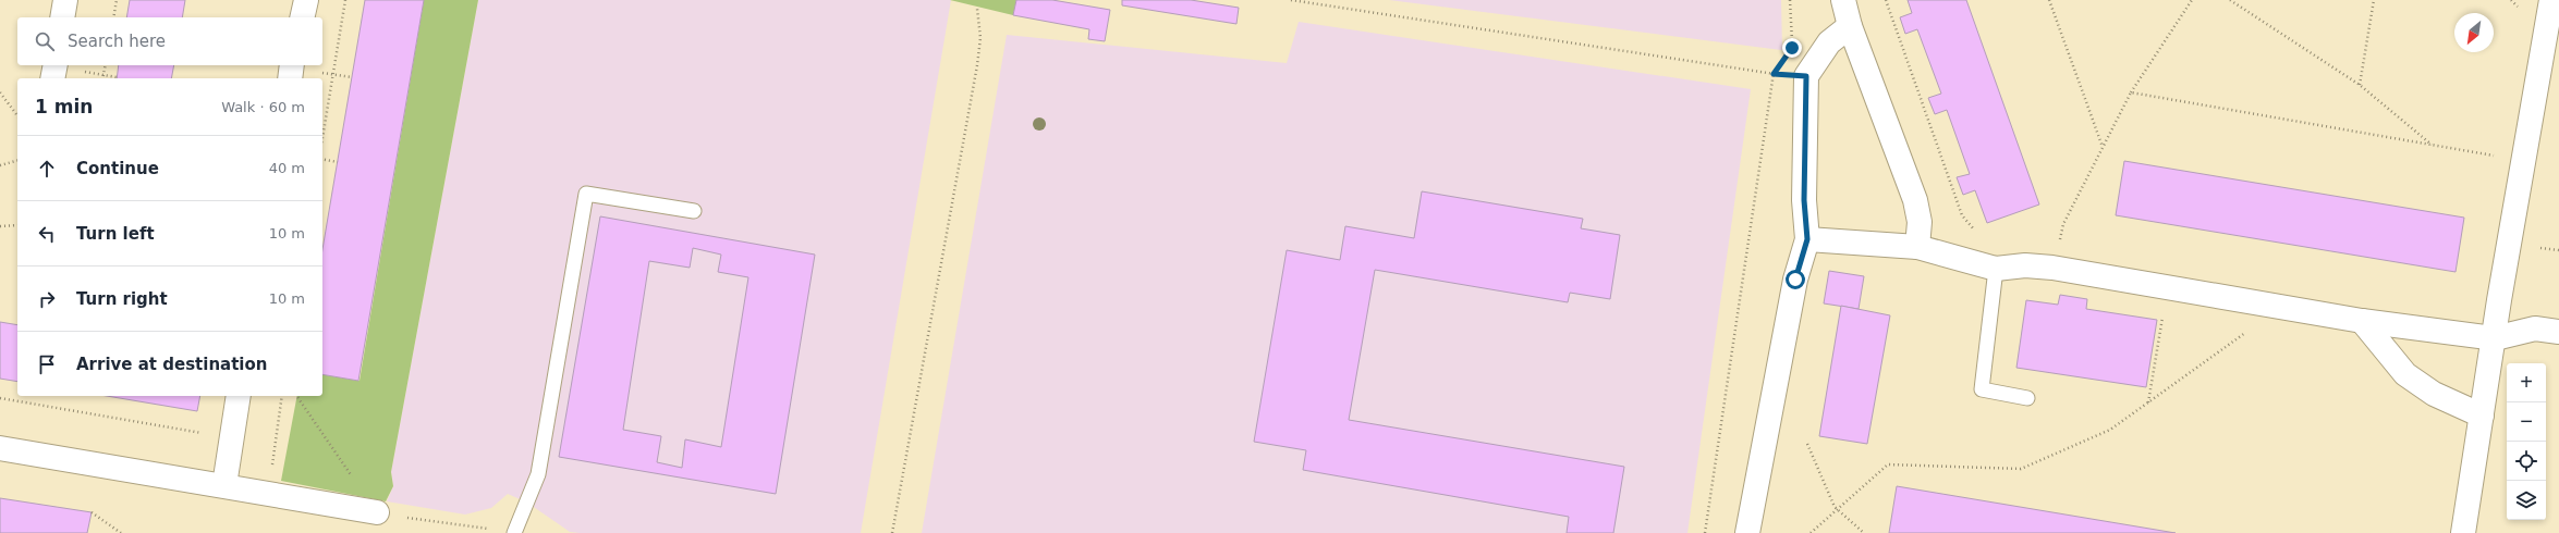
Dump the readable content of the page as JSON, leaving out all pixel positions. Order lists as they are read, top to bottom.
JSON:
{
  "north": "bottom left",
  "page": {
    "search": "Search here",
    "heading": ["1 min", "Walk · 60 m"],
    "list": [
      ["Continue", "40 m"],
      ["Turn left", "10 m"],
      ["Turn right", "10 m"],
      "Arrive at destination"
    ],
    "map_buttons": ["+", "−"]
  }
}
